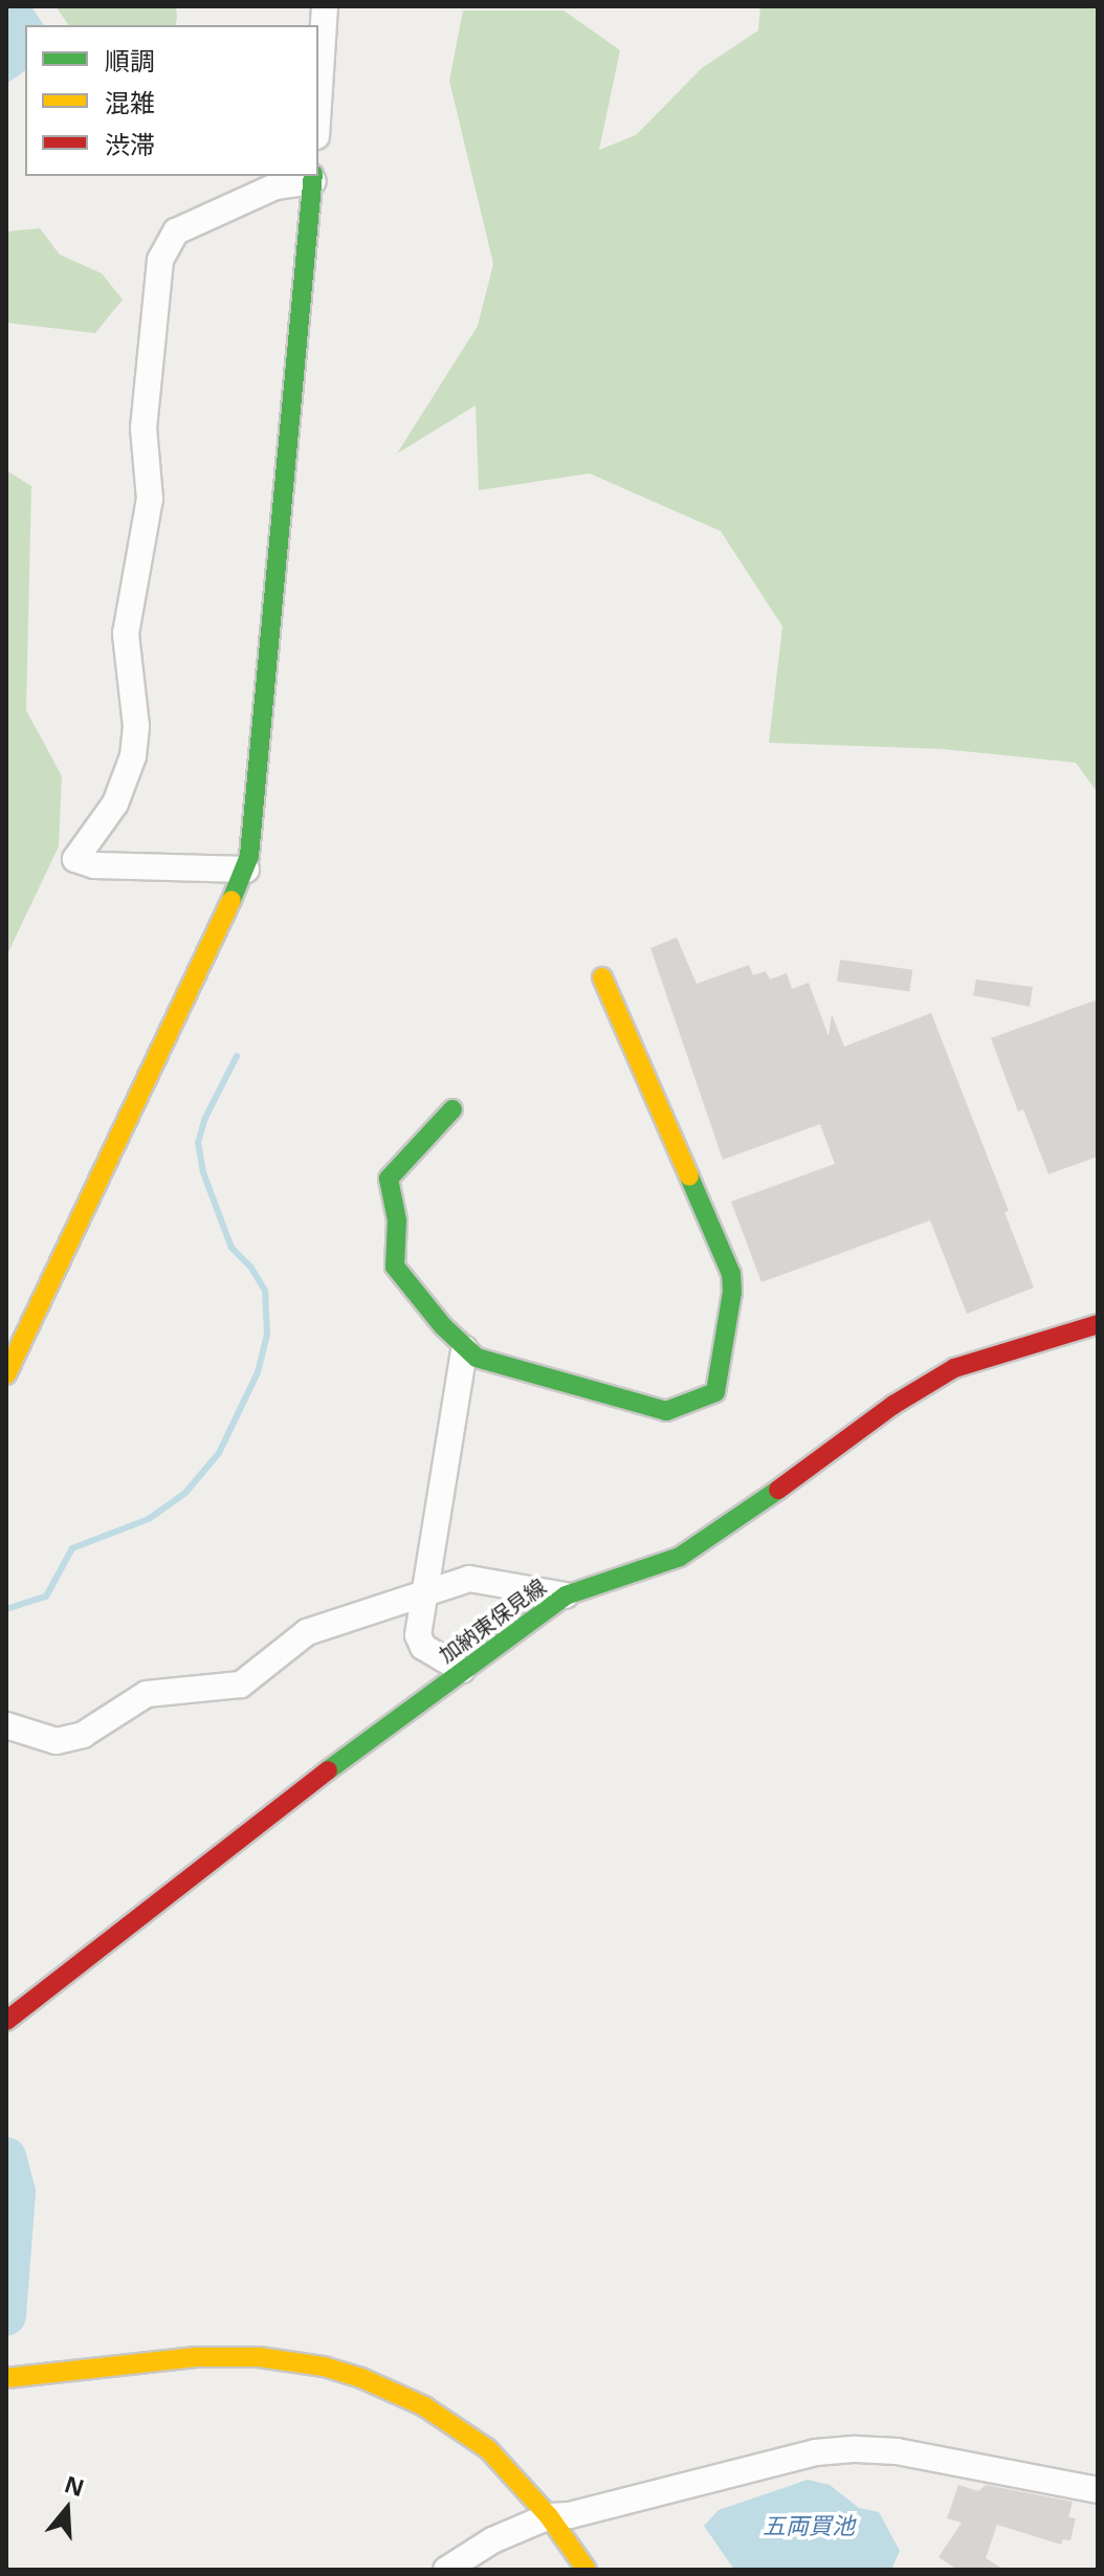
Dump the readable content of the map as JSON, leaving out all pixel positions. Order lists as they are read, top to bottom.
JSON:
{
  "streets": {
    "street": ["加納東保見線"]
  },
  "water": ["五両買池"],
  "legend": ["順調", "混雑", "渋滞"],
  "north": "top"
}
